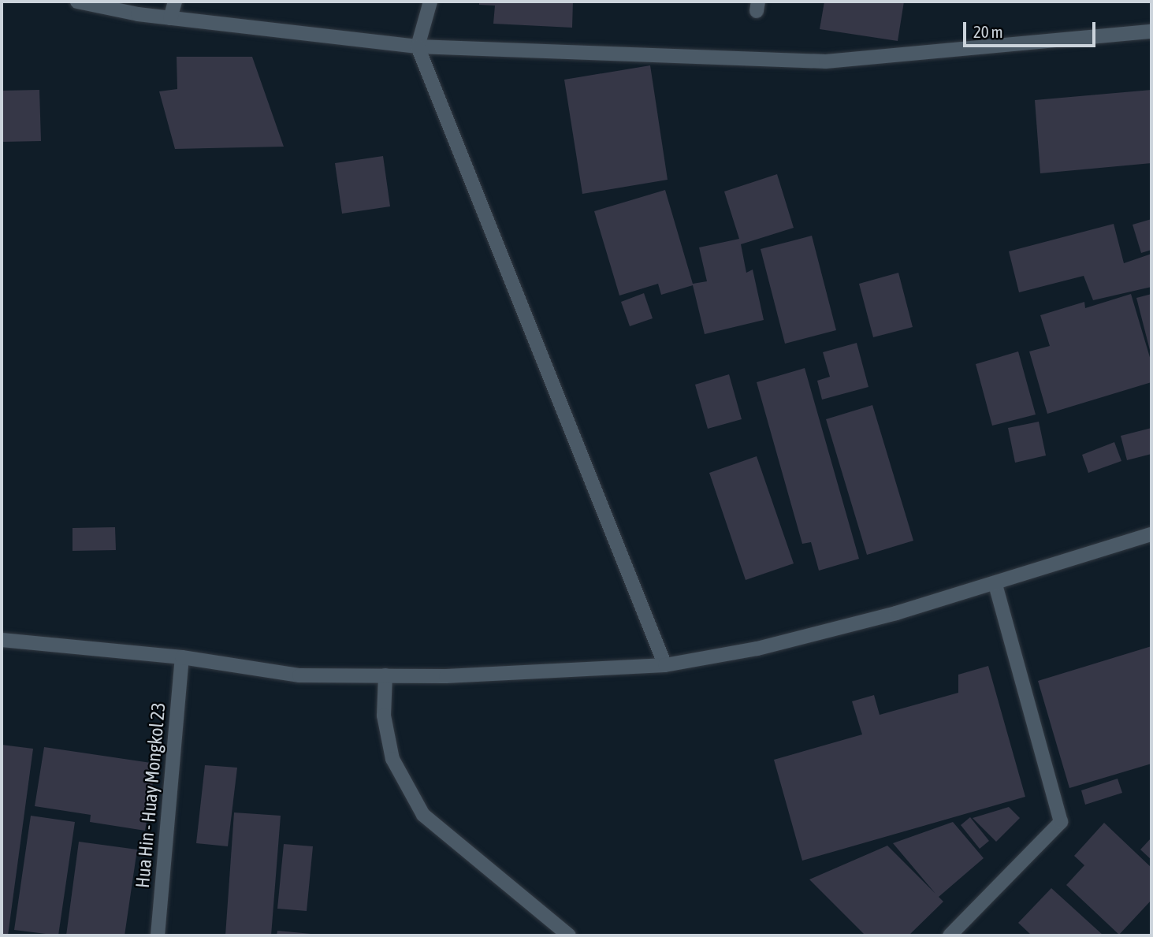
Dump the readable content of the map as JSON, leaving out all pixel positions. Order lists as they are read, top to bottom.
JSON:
{
  "streets": {
    "street": ["Hua Hin - Huay Mongkol 23"]
  },
  "scale_bar": "20 m"
}
